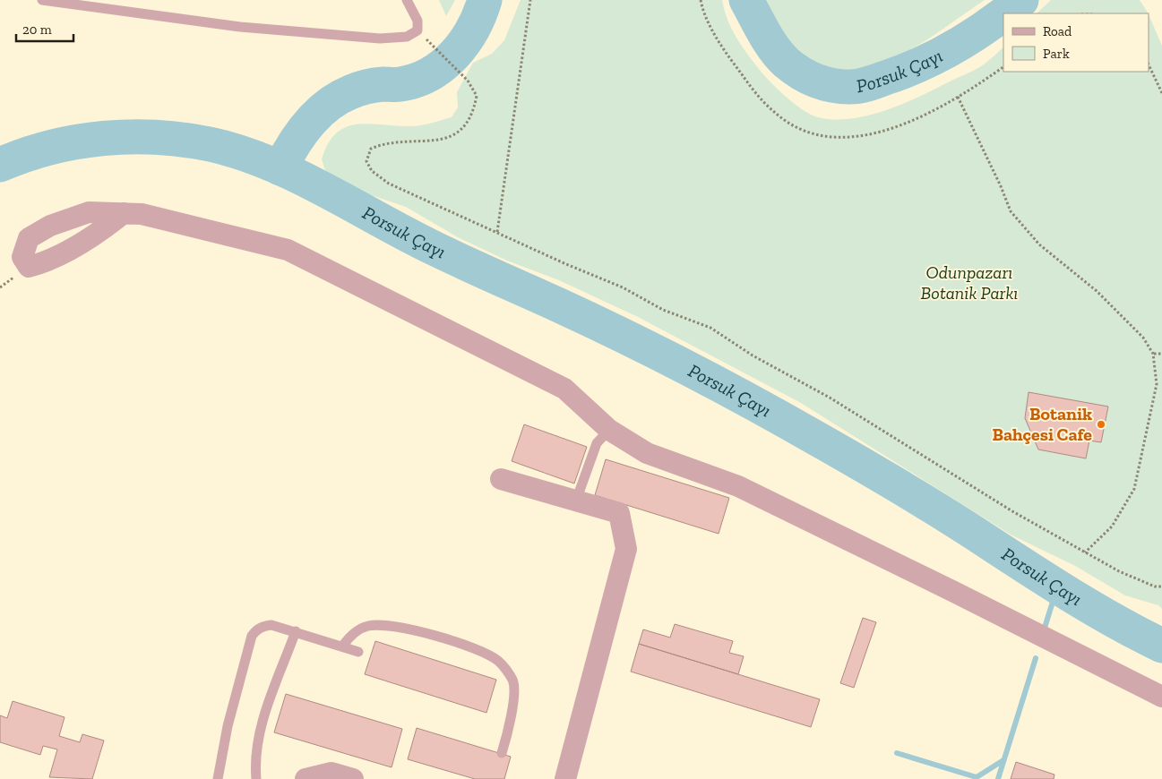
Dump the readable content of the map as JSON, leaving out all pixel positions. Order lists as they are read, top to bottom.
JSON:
{
  "water": ["Porsuk Çayı"],
  "parks": ["Odunpazarı Botanik Parkı"],
  "places": ["Botanik Bahçesi Cafe"],
  "legend": ["Road", "Park"],
  "scale_bar": "20 m"
}
